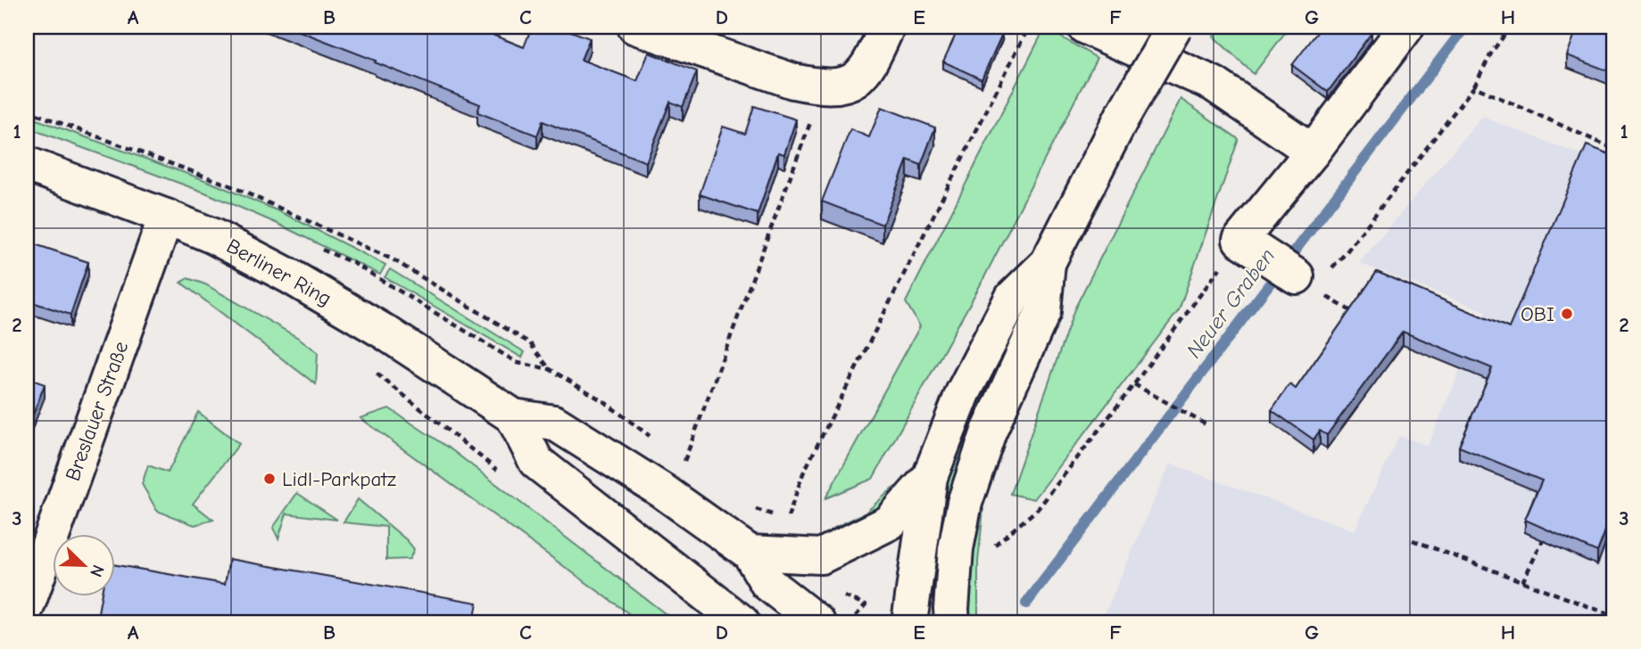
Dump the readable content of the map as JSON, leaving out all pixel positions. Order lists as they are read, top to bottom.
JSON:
{
  "streets": {
    "street": ["Berliner Ring", "Breslauer Straße"]
  },
  "crossings": [
    ["Berliner Ring", "Breslauer Straße"]
  ],
  "water": ["Neuer Graben"],
  "places": ["OBI", "Lidl-Parkpatz"],
  "north": "bottom right",
  "grid": {
    "columns": [
      "A",
      "B",
      "C",
      "D",
      "E",
      "F",
      "G",
      "H"
    ],
    "rows": ["1", "2", "3"]
  }
}
